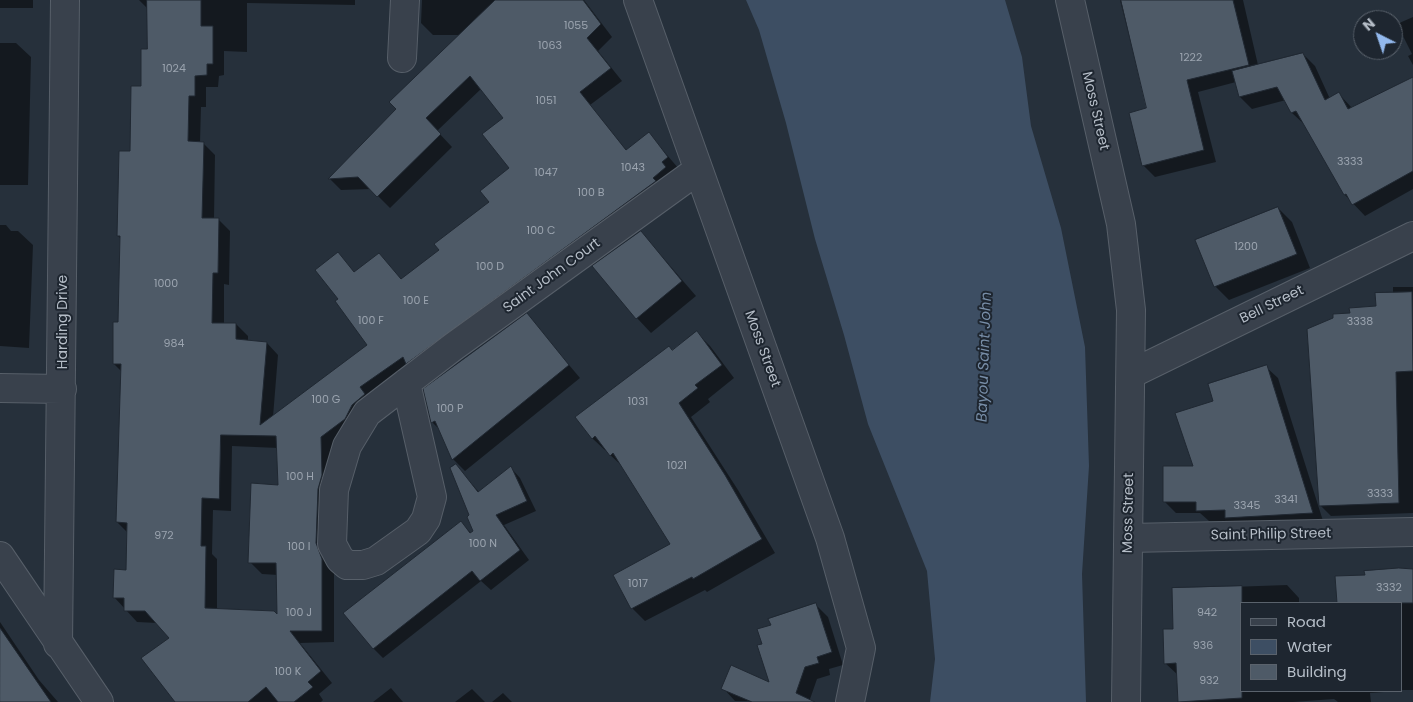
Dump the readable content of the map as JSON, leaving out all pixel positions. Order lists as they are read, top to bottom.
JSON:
{
  "streets": {
    "street": [
      "Moss Street",
      "Saint John Court",
      "Bell Street",
      "Harding Drive",
      "Saint Philip Street"
    ]
  },
  "crossings": [
    ["Moss Street", "Saint John Court"],
    ["Moss Street", "Bell Street"],
    ["Moss Street", "Saint Philip Street"]
  ],
  "water": ["Bayou Saint John"],
  "house_numbers": [
    "1055",
    "1063",
    "1222",
    "1024",
    "1051",
    "3333",
    "1043",
    "1047",
    "100 B",
    "100 C",
    "1200",
    "100 D",
    "1000",
    "100 E",
    "100 F",
    "3338",
    "984",
    "100 G",
    "1031",
    "100 P",
    "1021",
    "100 H",
    "3333",
    "3341",
    "3345",
    "972",
    "100 N",
    "100 I",
    "1017",
    "3332",
    "100 J",
    "942",
    "936",
    "100 K",
    "932"
  ],
  "legend": ["Road", "Water", "Building"],
  "north": "top left"
}
